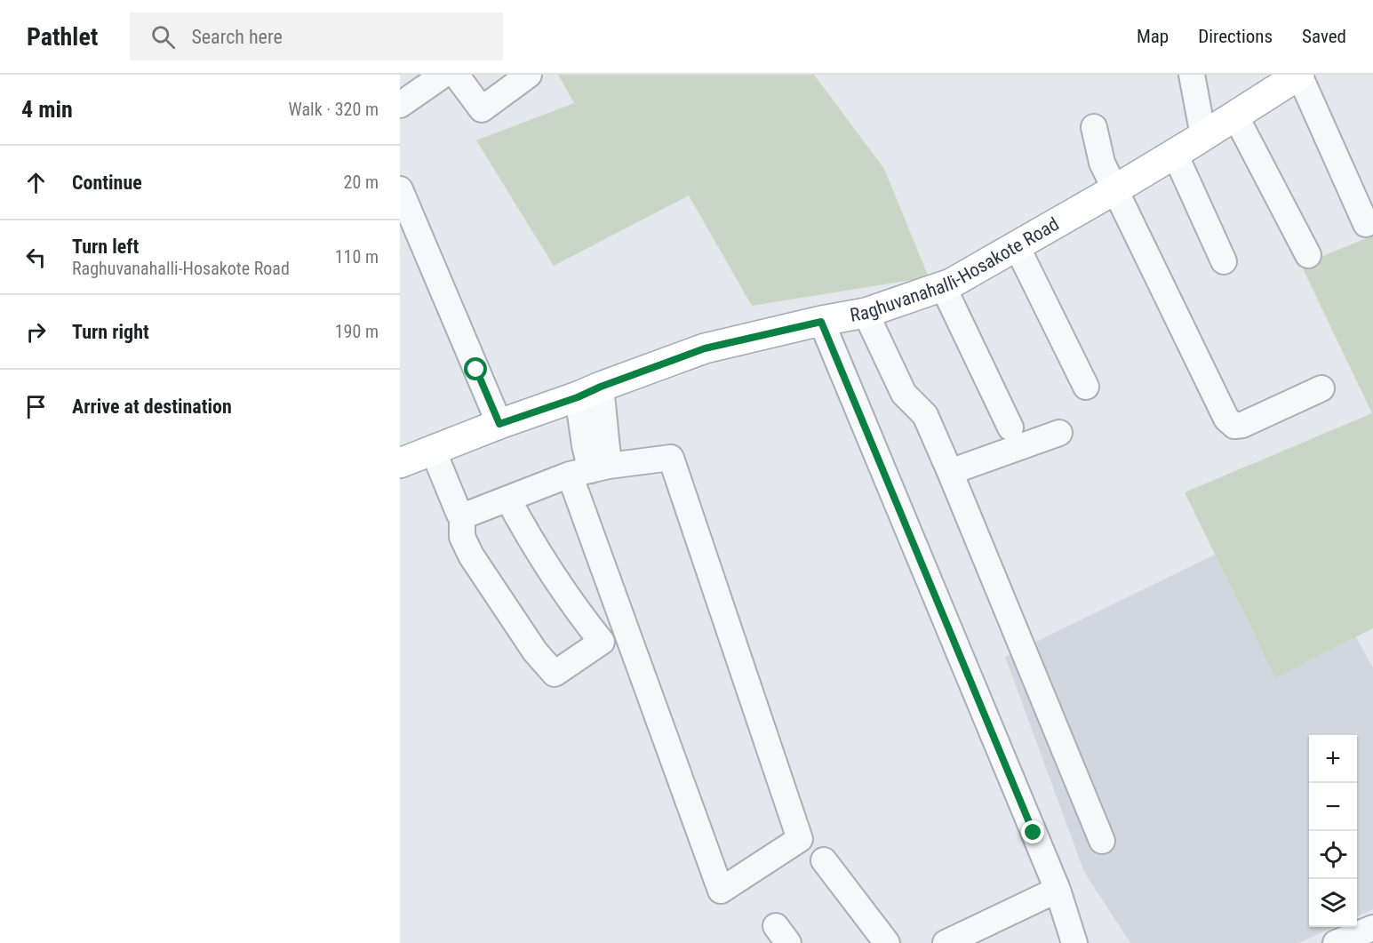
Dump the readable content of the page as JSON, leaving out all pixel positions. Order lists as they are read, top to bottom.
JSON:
{
  "streets": {
    "main road": ["Raghuvanahalli-Hosakote Road"]
  },
  "page": {
    "header": "Pathlet",
    "search": "Search here",
    "nav": ["Map", "Directions", "Saved"],
    "heading": ["4 min", "Walk · 320 m"],
    "list": [
      ["Continue", "20 m"],
      ["Turn left", "Raghuvanahalli-Hosakote Road", "110 m"],
      ["Turn right", "190 m"],
      "Arrive at destination"
    ],
    "map_buttons": ["+", "−"]
  }
}
